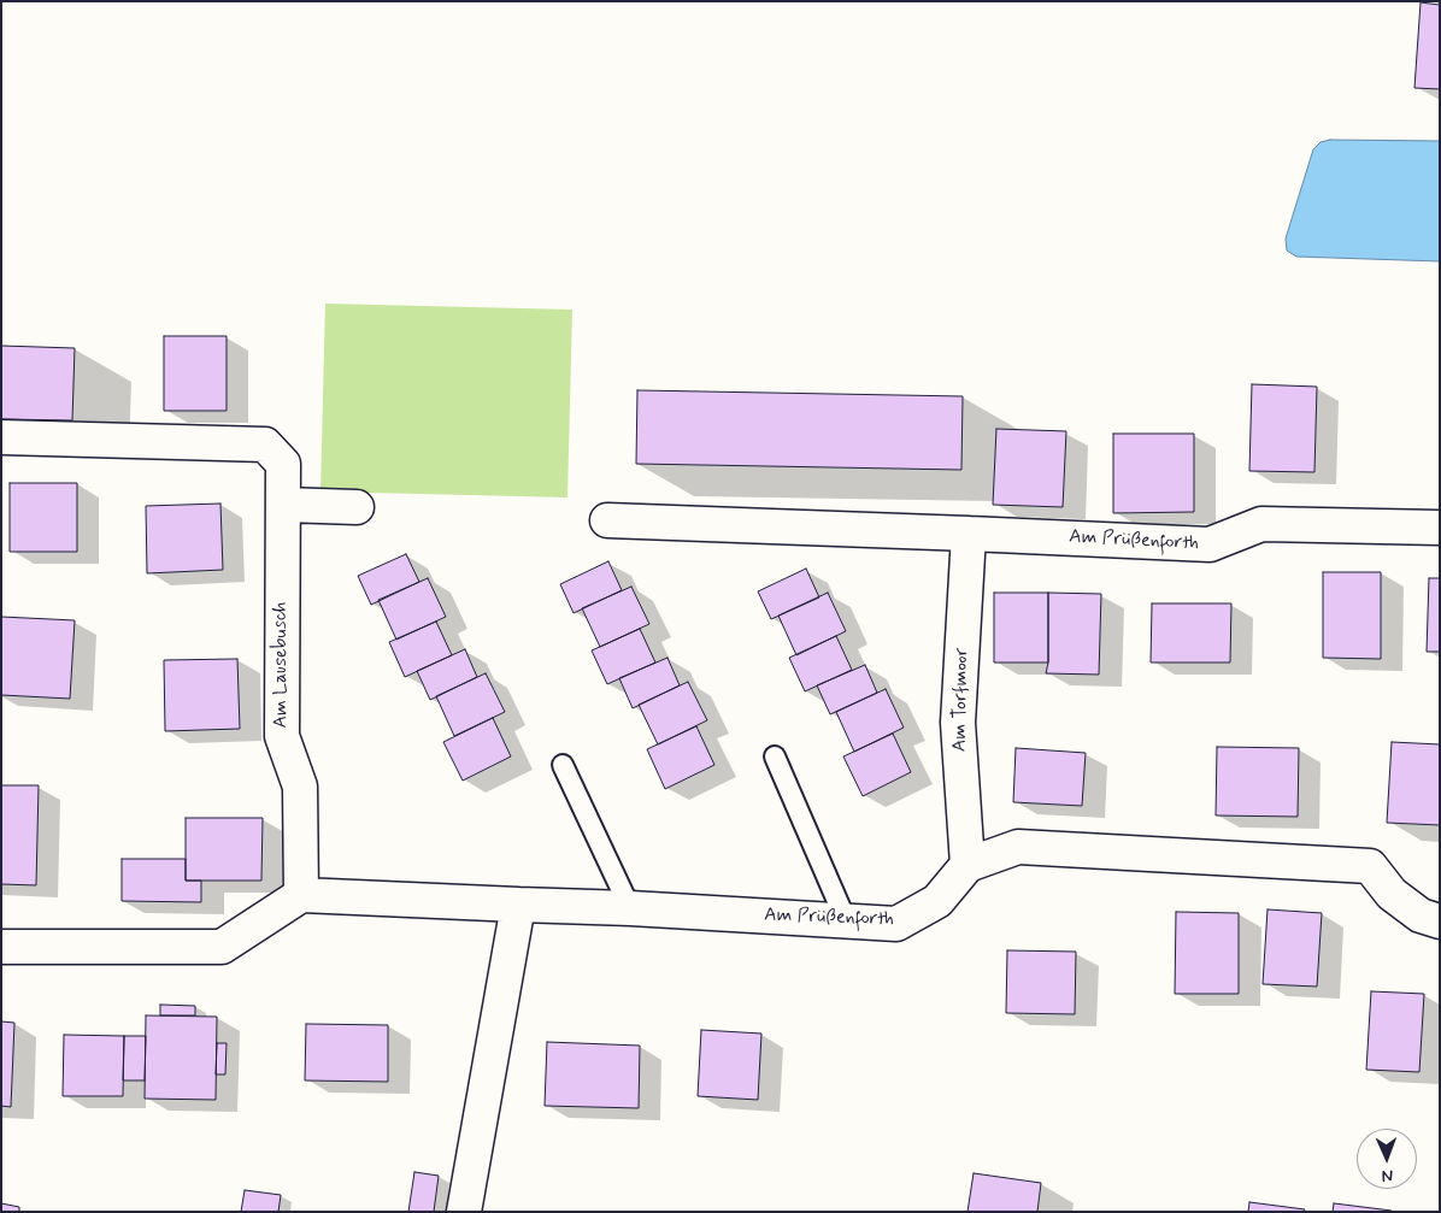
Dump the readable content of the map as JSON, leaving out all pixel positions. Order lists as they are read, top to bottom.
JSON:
{
  "streets": {
    "street": ["Am Prüßenforth", "Am Lausebusch", "Am Torfmoor"]
  },
  "crossings": [
    ["Am Prüßenforth", "Am Torfmoor"]
  ],
  "north": "bottom"
}
